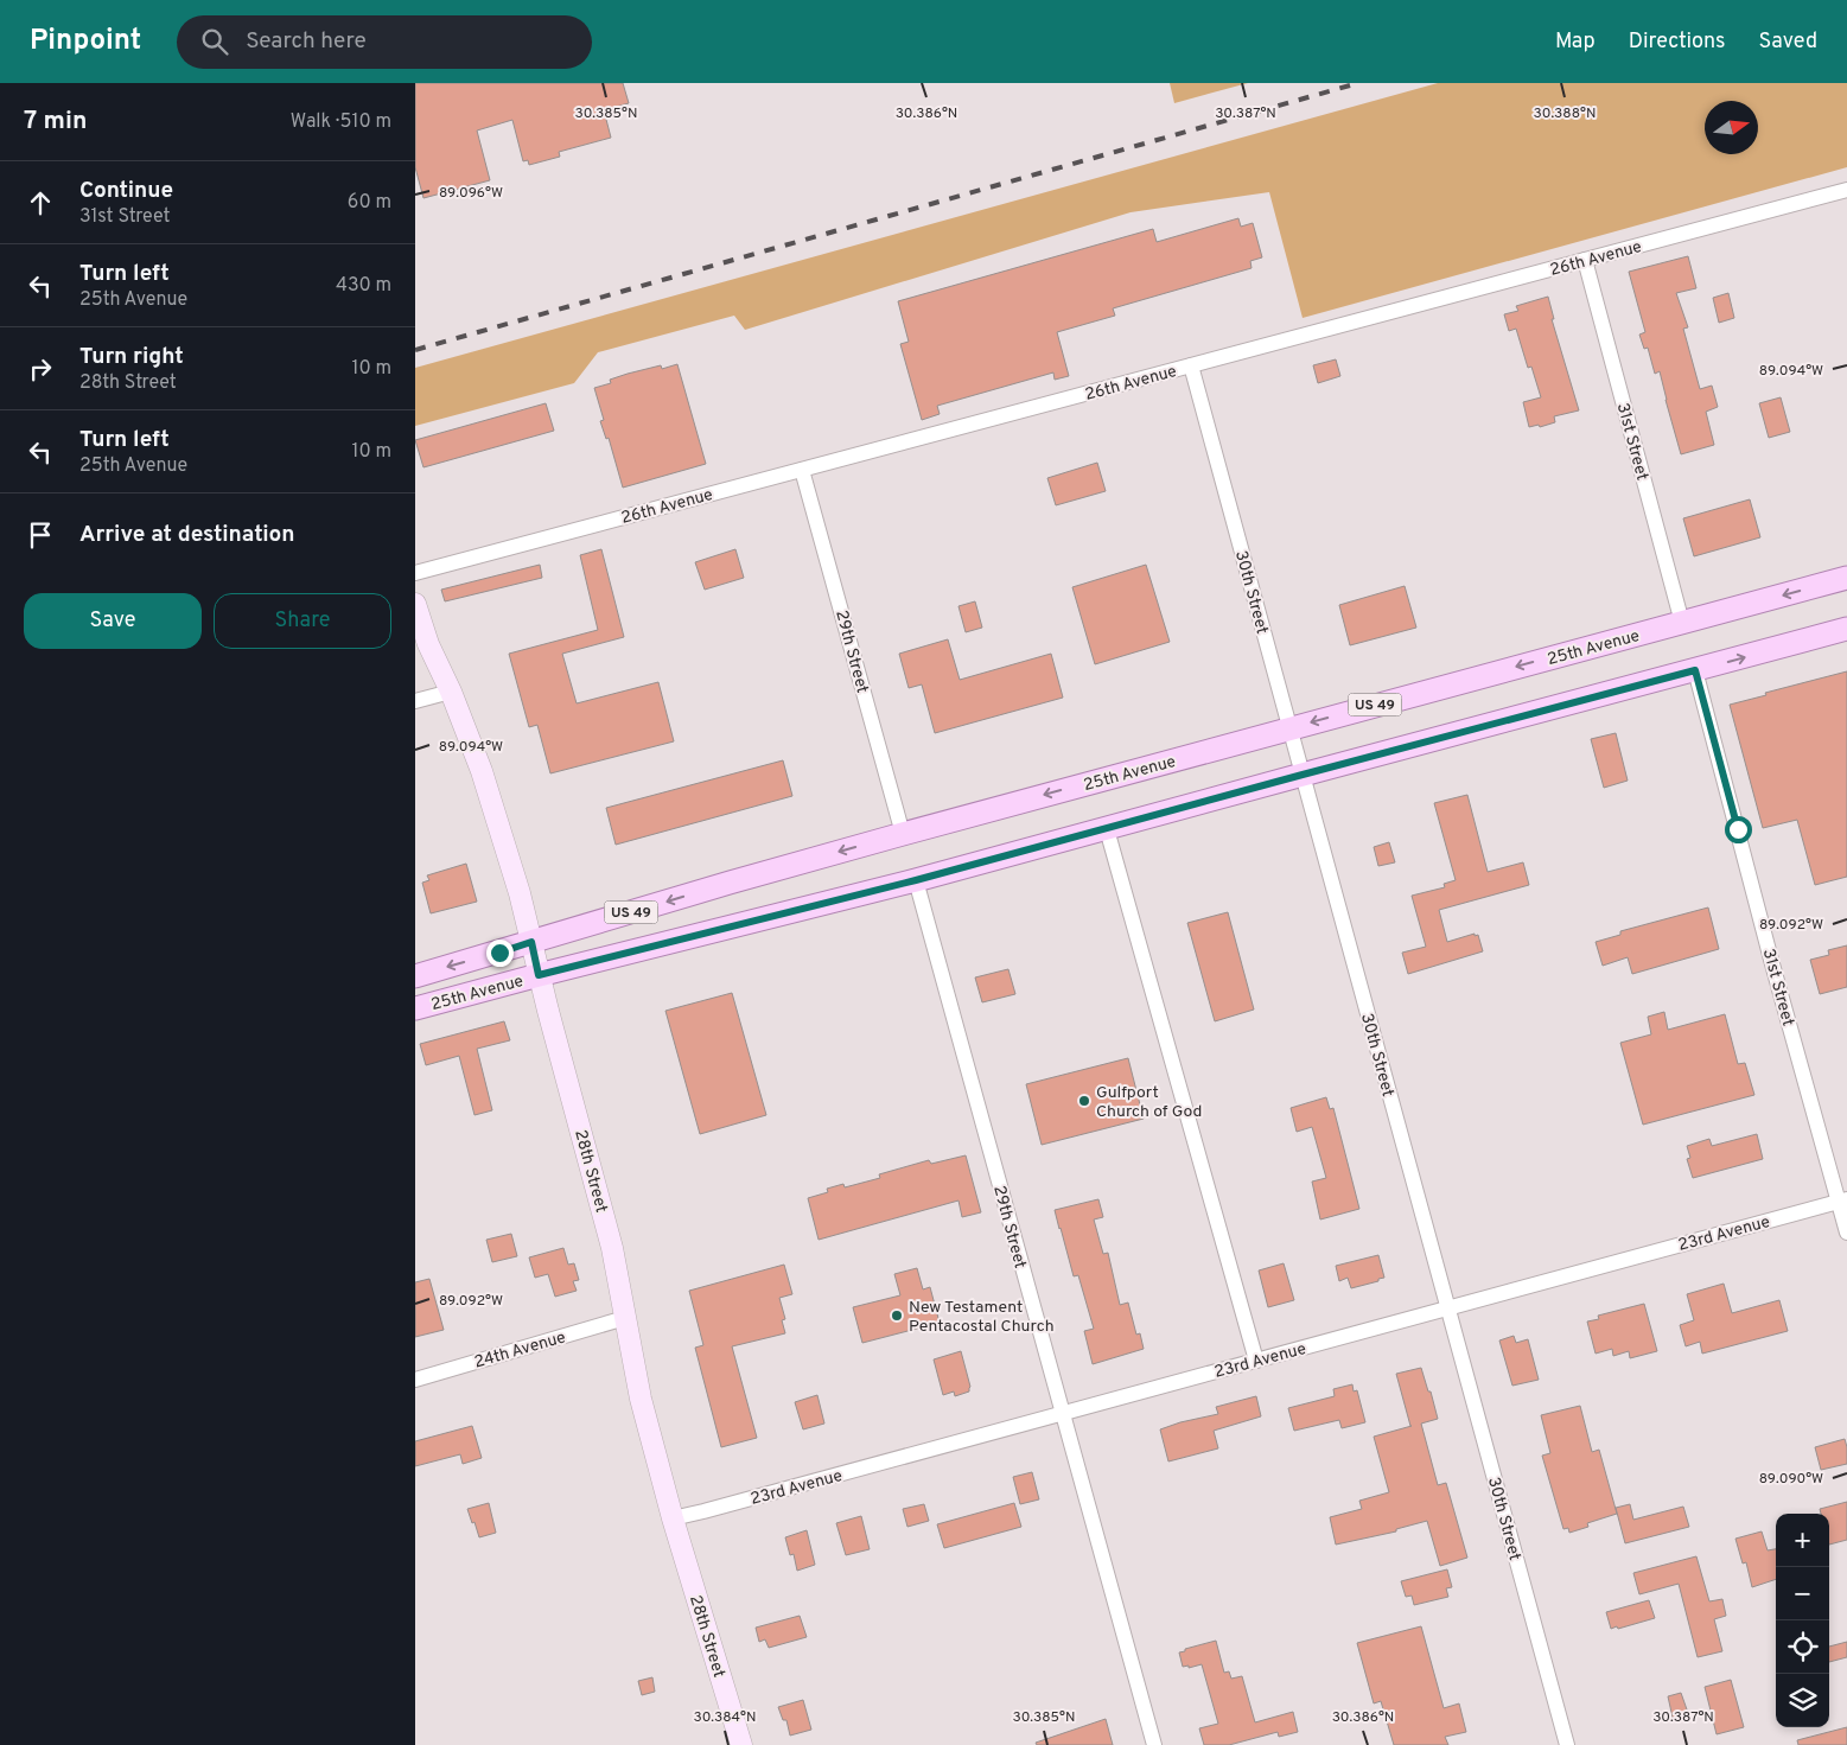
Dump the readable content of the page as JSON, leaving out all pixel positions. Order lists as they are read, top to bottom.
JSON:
{
  "streets": {
    "main road": ["25th Avenue", "US 49", "28th Street"],
    "street": [
      "26th Avenue",
      "31st Street",
      "30th Street",
      "29th Street",
      "23rd Avenue",
      "24th Avenue"
    ]
  },
  "crossings": [
    ["26th Avenue", "31st Street"],
    ["26th Avenue", "30th Street"],
    ["26th Avenue", "29th Street"],
    ["31st Street", "25th Avenue"],
    ["31st Street", "23rd Avenue"],
    ["30th Street", "25th Avenue"],
    ["30th Street", "23rd Avenue"],
    ["25th Avenue", "29th Street"],
    ["25th Avenue", "28th Street"],
    ["29th Street", "23rd Avenue"],
    ["28th Street", "23rd Avenue"],
    ["28th Street", "24th Avenue"]
  ],
  "places": ["Gulfport Church of God", "New Testament Pentacostal Church"],
  "north": "right",
  "page": {
    "header": "Pinpoint",
    "search": "Search here",
    "nav": ["Map", "Directions", "Saved"],
    "heading": ["7 min", "Walk · 510 m"],
    "list": [
      ["Continue", "31st Street", "60 m"],
      ["Turn left", "25th Avenue", "430 m"],
      ["Turn right", "28th Street", "10 m"],
      ["Turn left", "25th Avenue", "10 m"],
      "Arrive at destination"
    ],
    "buttons": ["Save", "Share"],
    "map_buttons": ["+", "−"]
  },
  "coordinates": [
    "30.385°N",
    "30.386°N",
    "30.387°N",
    "30.388°N",
    "89.096°W",
    "89.094°W",
    "89.092°W",
    "89.090°W",
    "30.384°N"
  ]
}
